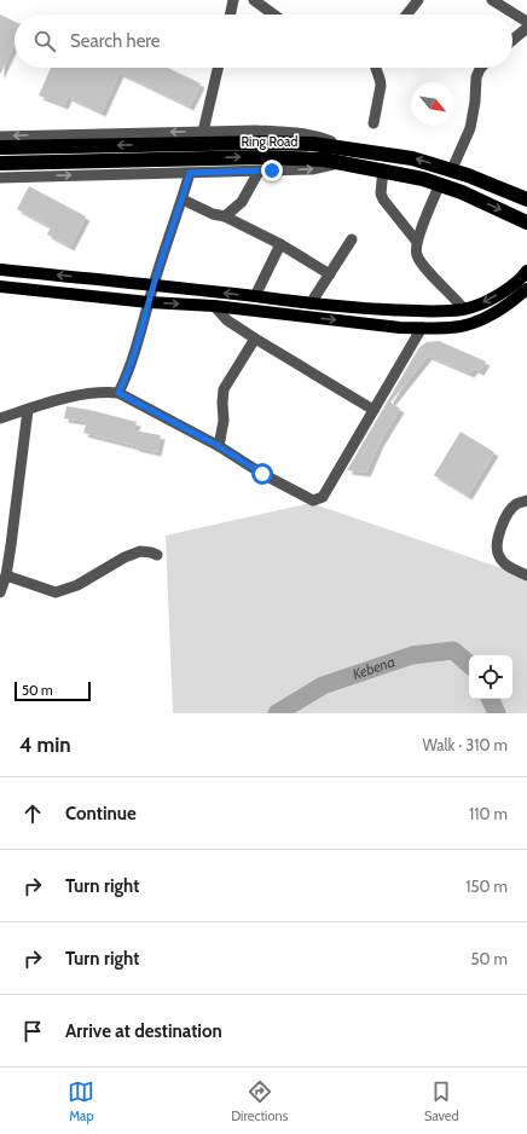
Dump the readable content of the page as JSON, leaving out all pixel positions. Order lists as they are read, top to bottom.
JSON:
{
  "streets": {
    "highway": ["Ring Road"]
  },
  "water": ["Kebena"],
  "scale_bar": "50 m",
  "north": "bottom right",
  "page": {
    "search": "Search here",
    "scale": "50 m",
    "heading": ["4 min", "Walk · 310 m"],
    "list": [
      ["Continue", "110 m"],
      ["Turn right", "150 m"],
      ["Turn right", "50 m"],
      "Arrive at destination"
    ],
    "nav": ["Map", "Directions", "Saved"]
  }
}
